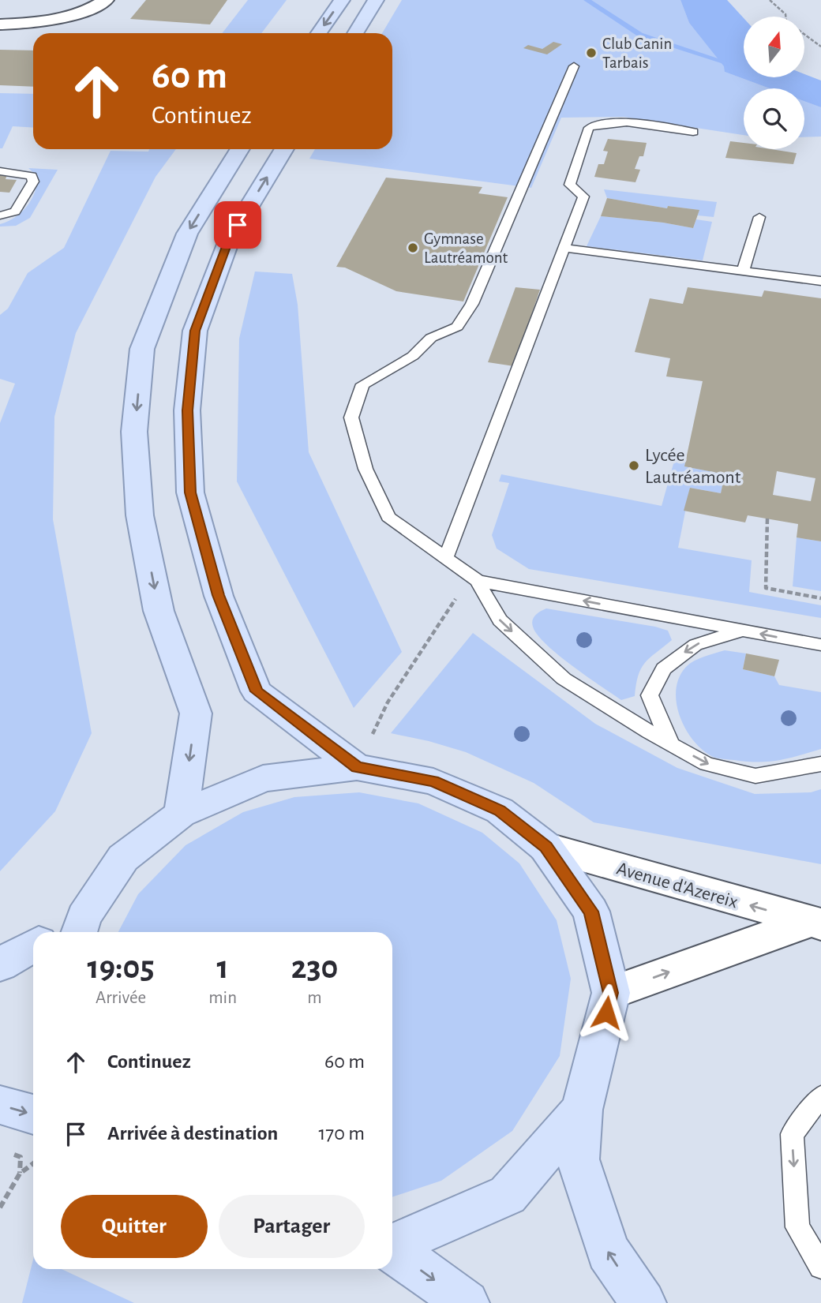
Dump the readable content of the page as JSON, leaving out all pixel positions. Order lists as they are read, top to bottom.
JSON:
{
  "streets": {
    "main road": ["Avenue d'Azereix"]
  },
  "places": ["Club Canin Tarbais", "Gymnase Lautréamont", "Lycée Lautréamont"],
  "north": "top",
  "page": {
    "turn": ["60 m", "Continuez"],
    "eta": [
      "19:05",
      "Arrivée",
      "1",
      "min",
      "230",
      "m"
    ],
    "list": [
      {
        "name": "Continuez",
        "value": "60 m"
      },
      {
        "name": "Arrivée à destination",
        "value": "170 m"
      }
    ],
    "buttons": ["Quitter", "Partager"]
  }
}
